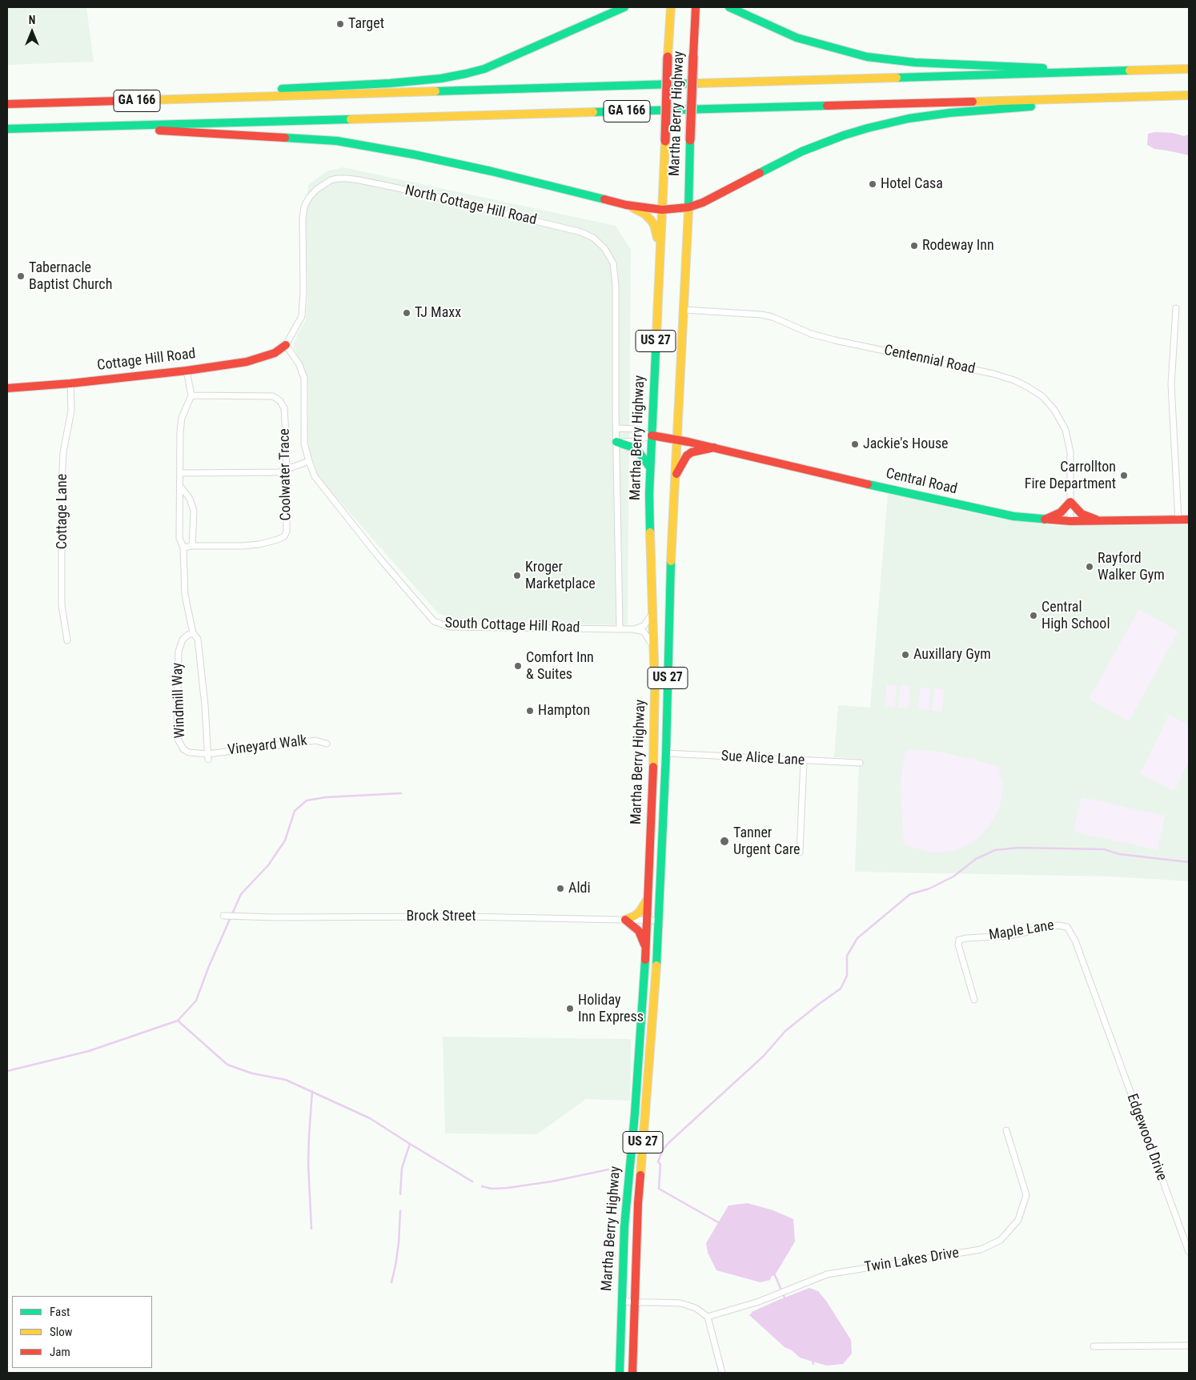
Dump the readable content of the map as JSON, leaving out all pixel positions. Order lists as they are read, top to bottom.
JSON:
{
  "streets": {
    "main road": [
      "GA 166",
      "Martha Berry Highway",
      "US 27",
      "Cottage Hill Road",
      "Central Road"
    ],
    "street": [
      "North Cottage Hill Road",
      "Centennial Road",
      "Coolwater Trace",
      "Cottage Lane",
      "South Cottage Hill Road",
      "Windmill Way",
      "Vineyard Walk",
      "Sue Alice Lane",
      "Brock Street",
      "Maple Lane",
      "Edgewood Drive",
      "Twin Lakes Drive"
    ]
  },
  "crossings": [
    ["Martha Berry Highway", "Centennial Road"],
    ["Martha Berry Highway", "Central Road"],
    ["Martha Berry Highway", "Sue Alice Lane"],
    ["Martha Berry Highway", "Brock Street"],
    ["North Cottage Hill Road", "Cottage Hill Road"],
    ["North Cottage Hill Road", "Central Road"],
    ["North Cottage Hill Road", "South Cottage Hill Road"],
    ["Cottage Hill Road", "Cottage Lane"],
    ["Cottage Hill Road", "South Cottage Hill Road"],
    ["Centennial Road", "Central Road"],
    ["Coolwater Trace", "Windmill Way"],
    ["Windmill Way", "Vineyard Walk"],
    ["Maple Lane", "Edgewood Drive"]
  ],
  "places": [
    "Target",
    "Hotel Casa",
    "Rodeway Inn",
    "Tabernacle Baptist Church",
    "TJ Maxx",
    "Jackie's House",
    "Carrollton Fire Department",
    "Rayford Walker Gym",
    "Kroger Marketplace",
    "Central High School",
    "Auxillary Gym",
    "Comfort Inn & Suites",
    "Hampton",
    "Tanner Urgent Care",
    "Aldi",
    "Holiday Inn Express"
  ],
  "legend": ["Fast", "Slow", "Jam"],
  "north": "top"
}
